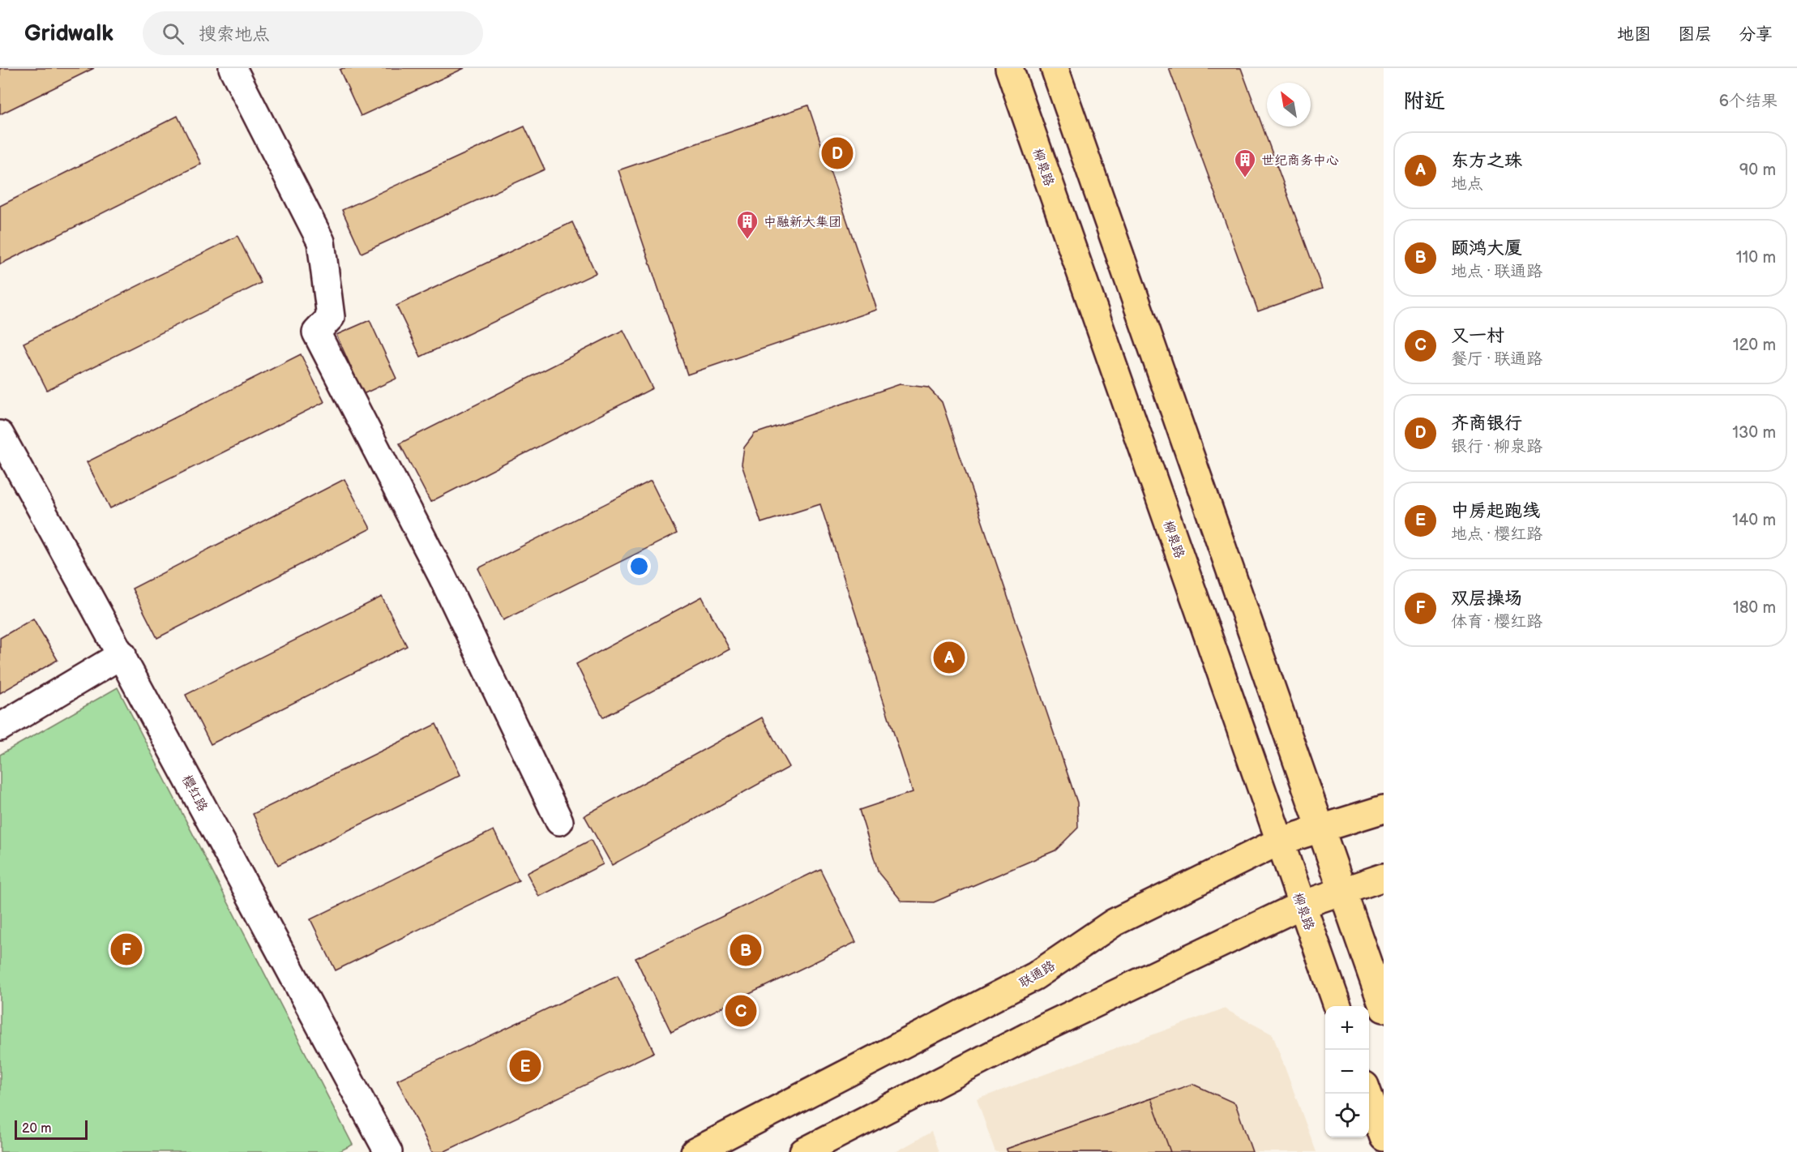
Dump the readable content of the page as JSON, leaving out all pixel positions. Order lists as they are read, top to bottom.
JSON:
{
  "streets": {
    "main road": ["柳泉路", "联通路"],
    "street": ["樱红路"]
  },
  "crossings": [
    ["柳泉路", "联通路"]
  ],
  "places": {
    "building": ["世纪商务中心", "中融新大集团"]
  },
  "scale_bar": "20 m",
  "north": "top left",
  "page": {
    "header": "Gridwalk",
    "search": "搜索地点",
    "nav": ["地图", "图层", "分享"],
    "heading": ["附近", "6个结果"],
    "list": [
      {
        "mark": "A",
        "name": "东方之珠",
        "note": "地点",
        "value": "90 m"
      },
      {
        "mark": "B",
        "name": "颐鸿大厦",
        "note": "地点 · 联通路",
        "value": "110 m"
      },
      {
        "mark": "C",
        "name": "又一村",
        "note": "餐厅 · 联通路",
        "value": "120 m"
      },
      {
        "mark": "D",
        "name": "齐商银行",
        "note": "银行 · 柳泉路",
        "value": "130 m"
      },
      {
        "mark": "E",
        "name": "中房起跑线",
        "note": "地点 · 樱红路",
        "value": "140 m"
      },
      {
        "mark": "F",
        "name": "双层操场",
        "note": "体育 · 樱红路",
        "value": "180 m"
      }
    ],
    "pins": [
      "D",
      "A",
      "F",
      "B",
      "C",
      "E"
    ],
    "map_buttons": ["+", "−"],
    "scale": "20 m"
  }
}
